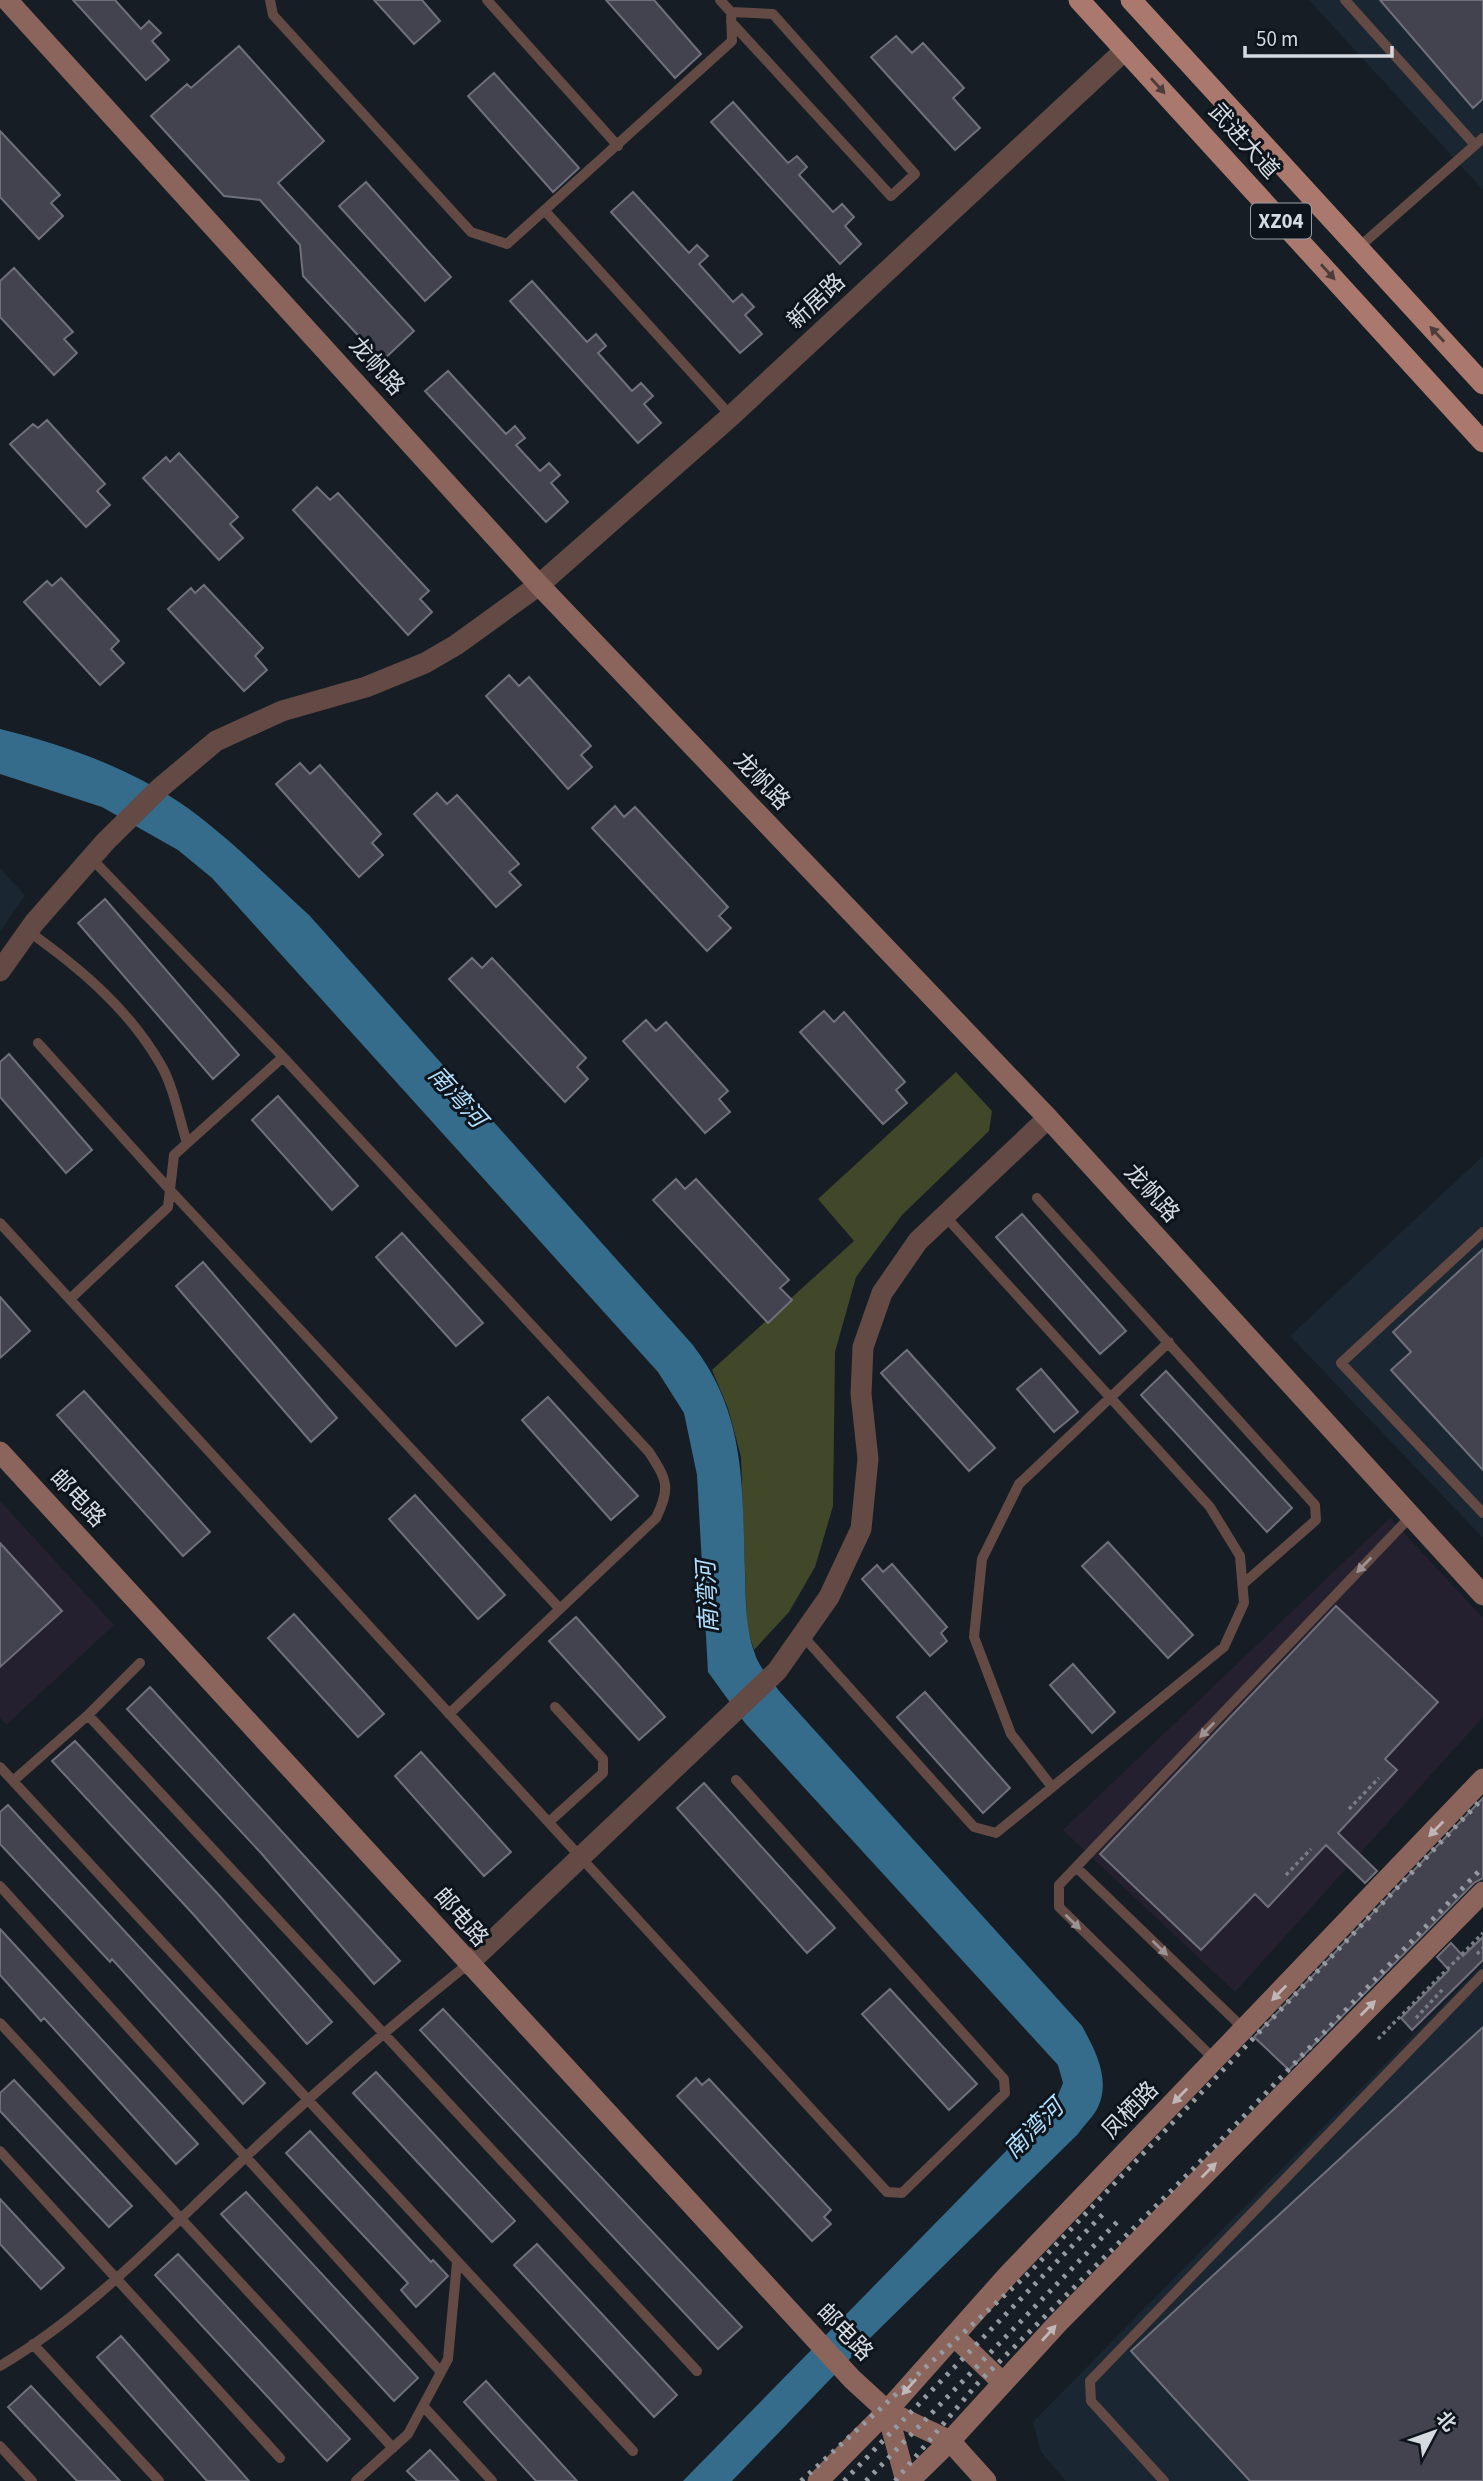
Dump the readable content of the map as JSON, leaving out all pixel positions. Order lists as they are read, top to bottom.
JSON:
{
  "streets": {
    "main road": ["武进大道", "XZ04"],
    "street": [
      "新居路",
      "龙帆路",
      "邮电路",
      "凤栖路"
    ]
  },
  "crossings": [
    ["武进大道", "新居路"],
    ["新居路", "龙帆路"],
    ["邮电路", "凤栖路"]
  ],
  "water": ["南湾河"],
  "scale_bar": "50 m",
  "north": "top right"
}
